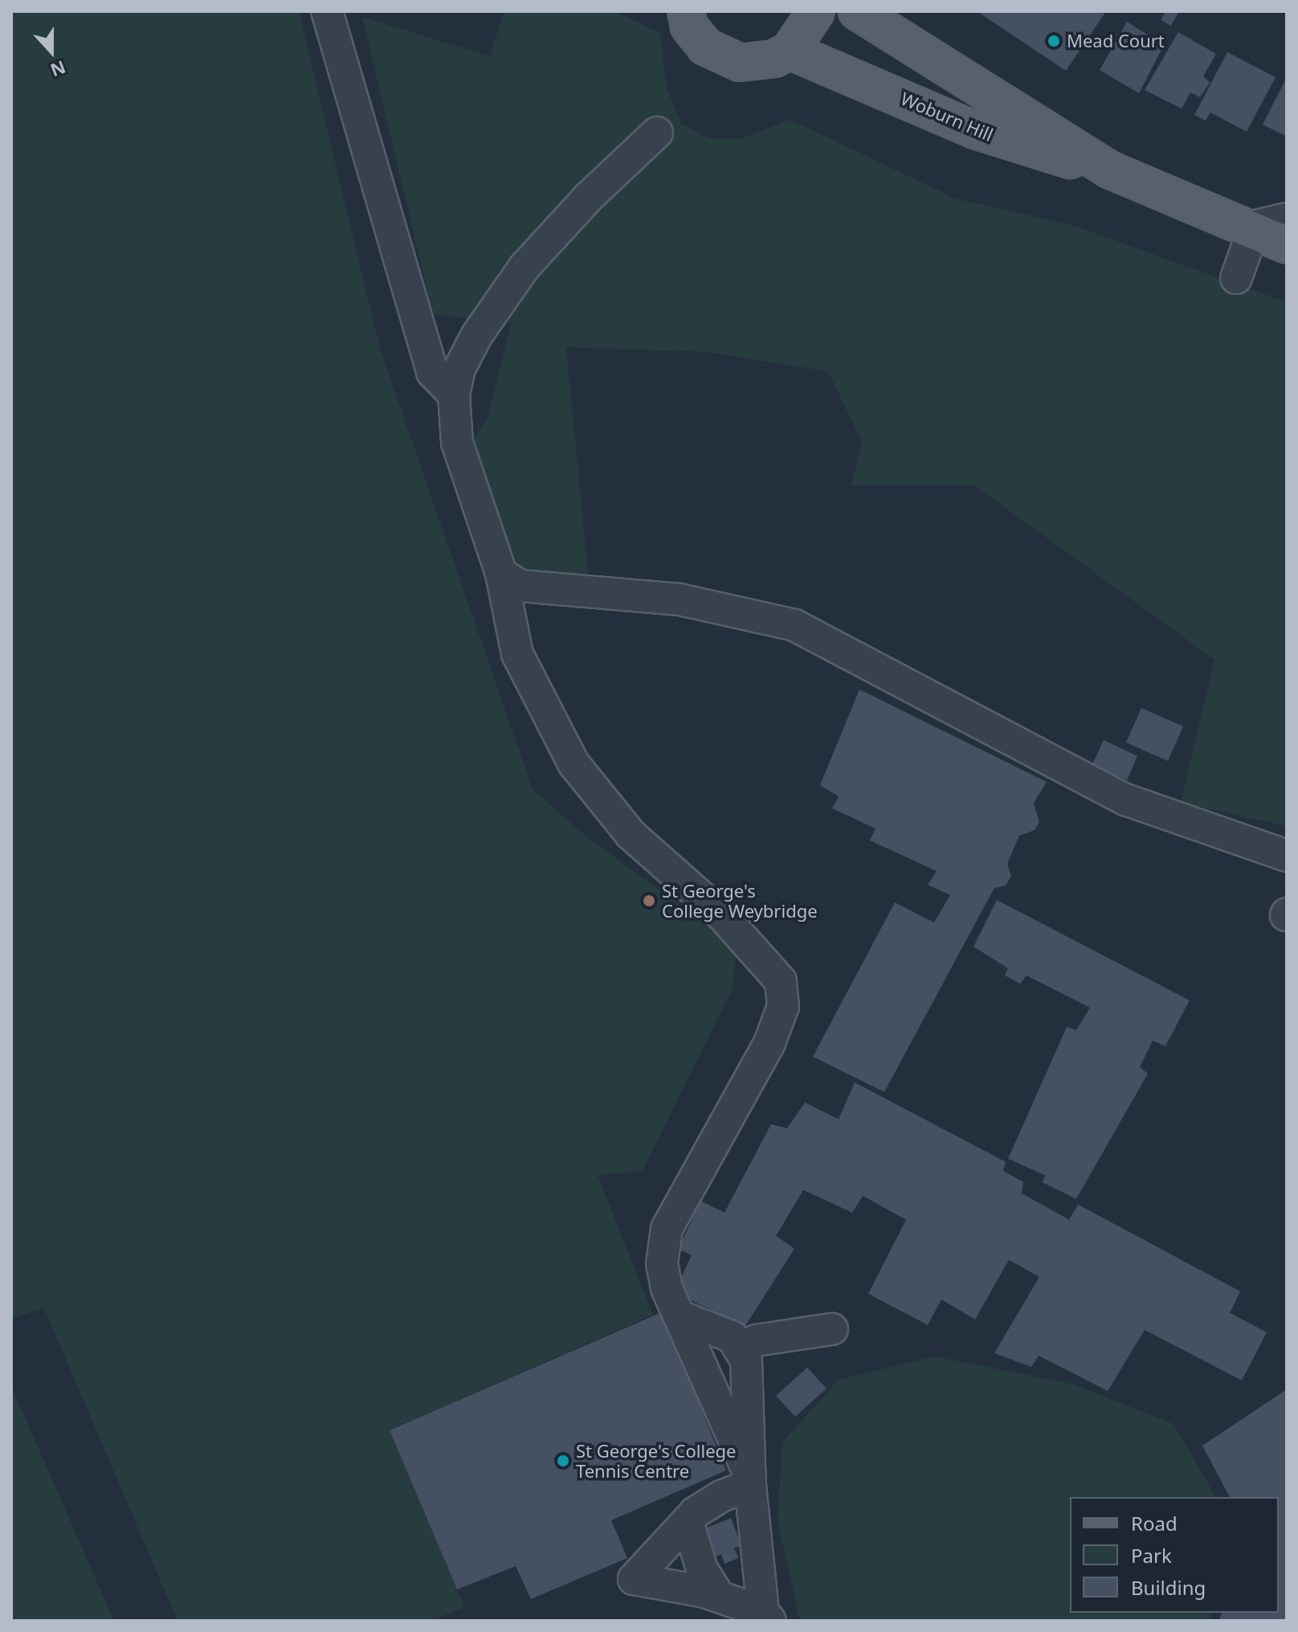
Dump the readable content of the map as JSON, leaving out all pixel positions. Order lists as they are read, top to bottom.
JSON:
{
  "streets": {
    "main road": ["Woburn Hill"]
  },
  "places": ["Mead Court", "St George's College Weybridge", "St George's College Tennis Centre"],
  "legend": ["Road", "Park", "Building"],
  "north": "bottom"
}
